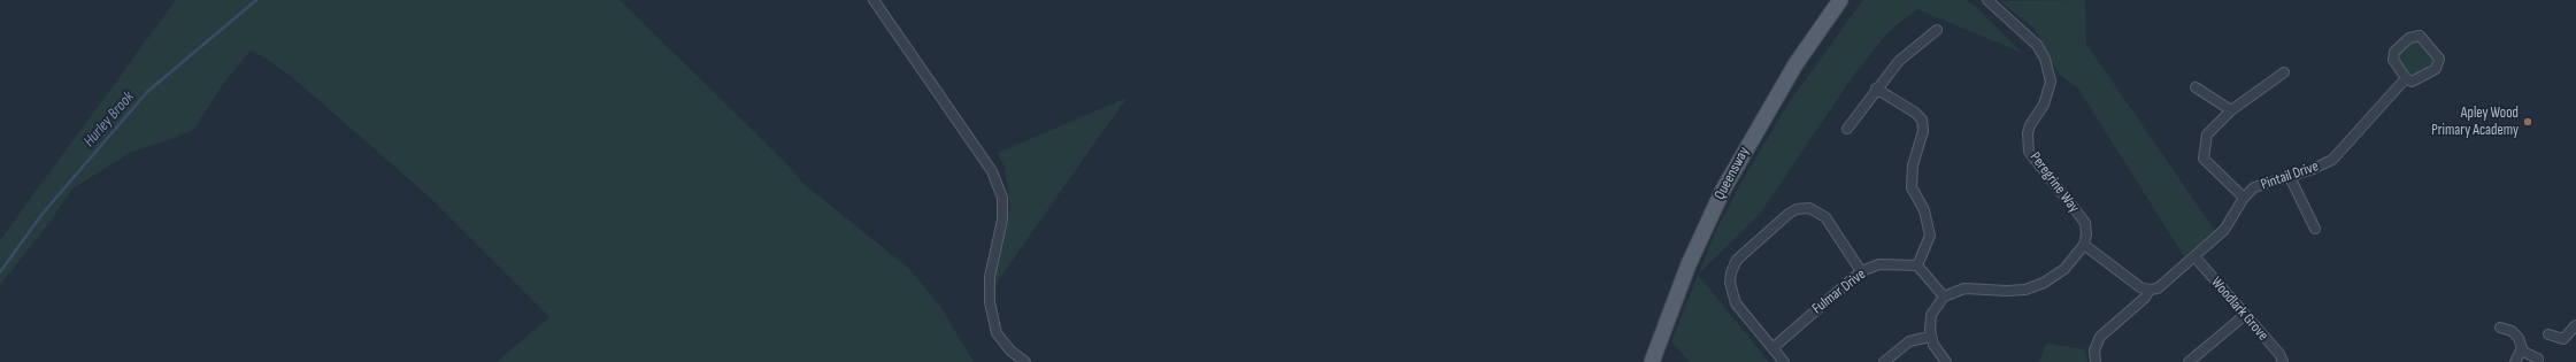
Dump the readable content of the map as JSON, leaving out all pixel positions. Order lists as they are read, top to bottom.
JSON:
{
  "streets": {
    "main road": ["Queensway"],
    "street": [
      "Pintail Drive",
      "Peregrine Way",
      "Fulmar Drive",
      "Woodlark Grove"
    ]
  },
  "crossings": [
    ["Pintail Drive", "Woodlark Grove"]
  ],
  "water": ["Hurley Brook"],
  "places": ["Apley Wood Primary Academy"]
}
